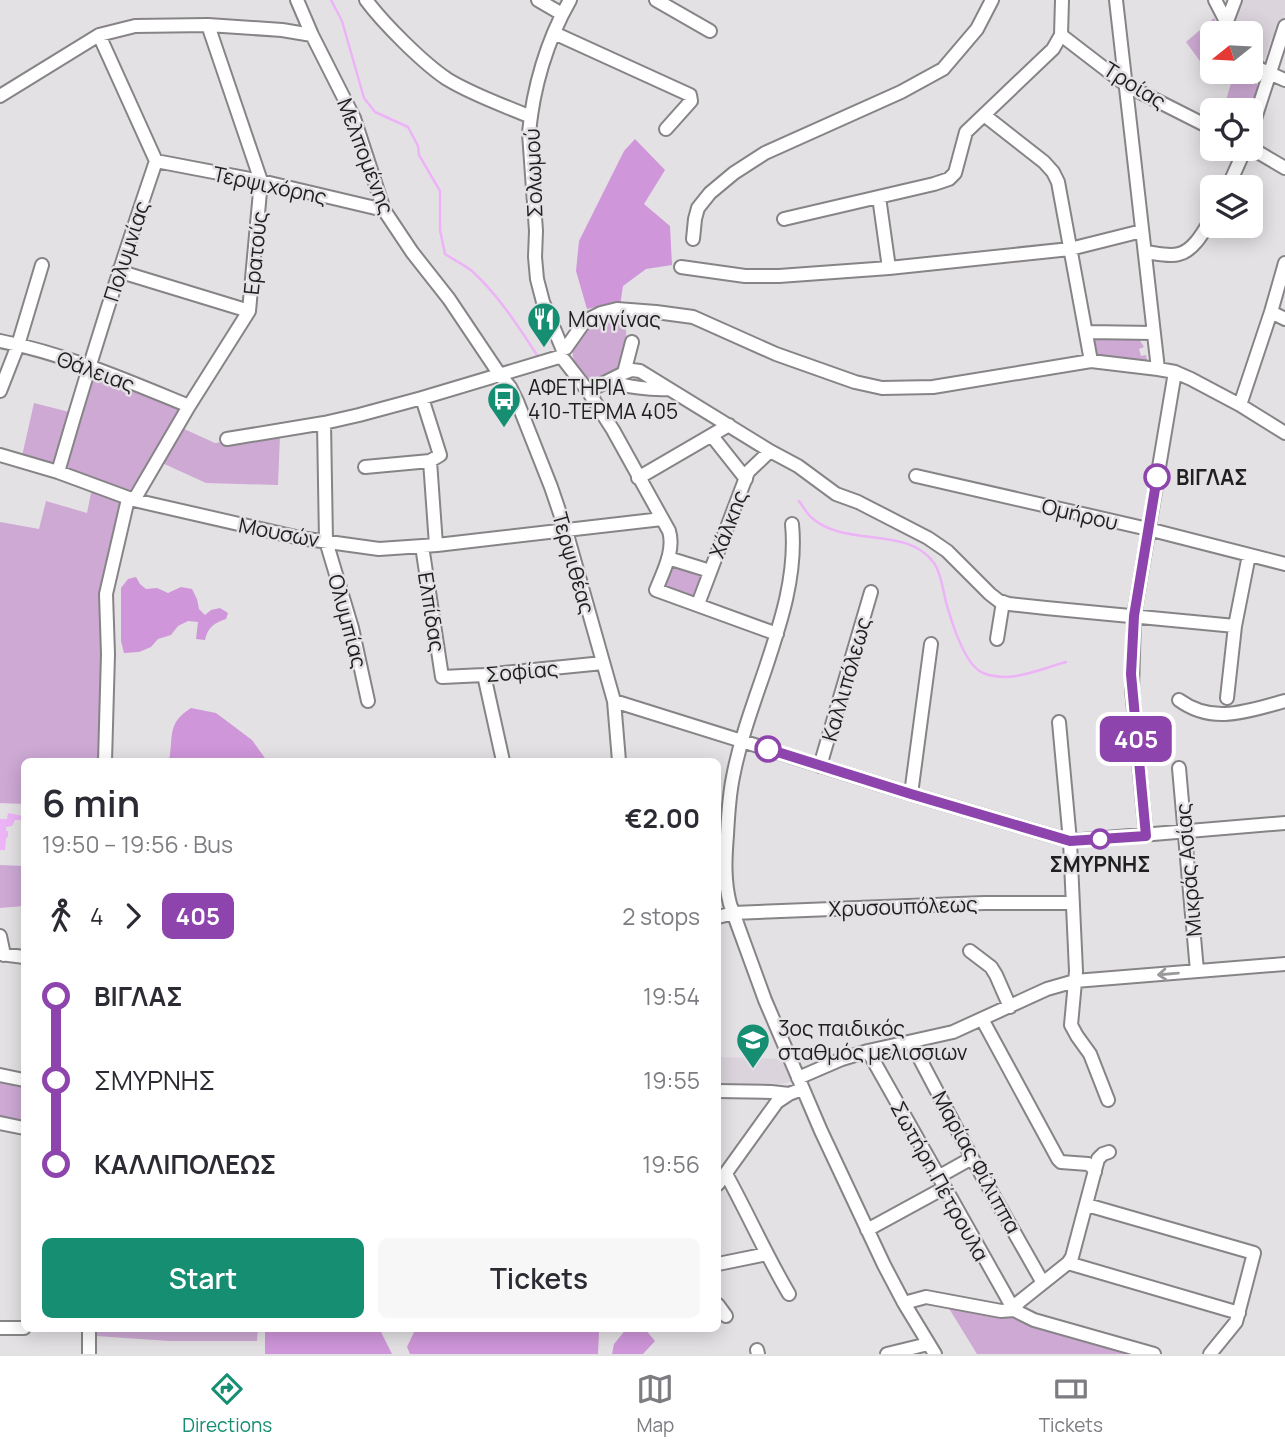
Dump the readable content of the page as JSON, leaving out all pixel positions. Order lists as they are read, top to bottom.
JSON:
{
  "streets": {
    "street": [
      "Τροίας",
      "Μελπομένης",
      "Σολωμού",
      "Τερψιχόρης",
      "Πολυμνίας",
      "Ερατούς",
      "Θάλειας",
      "Ομήρου",
      "Χάλκης",
      "Μουσών",
      "Τερψιθέας",
      "Ελπίδας",
      "Ολυμπίας",
      "Σοφίας",
      "Καλλιπόλεως",
      "Μικράς Ασίας",
      "Χρυσουπόλεως",
      "Μαρίας Φίλιππα",
      "Σωτήρη Πέτρουλα"
    ]
  },
  "crossings": [
    ["Μελπομένης", "Τερψιχόρης"],
    ["Μελπομένης", "Τερψιθέας"],
    ["Σολωμού", "Μουσών"],
    ["Τερψιχόρης", "Πολυμνίας"],
    ["Τερψιχόρης", "Ερατούς"],
    ["Πολυμνίας", "Θάλειας"],
    ["Πολυμνίας", "Μουσών"],
    ["Ερατούς", "Θάλειας"],
    ["Ερατούς", "Μουσών"],
    ["Μουσών", "Τερψιθέας"],
    ["Μουσών", "Ελπίδας"],
    ["Μουσών", "Ολυμπίας"],
    ["Τερψιθέας", "Σοφίας"],
    ["Ελπίδας", "Σοφίας"]
  ],
  "places": {
    "restaurant": ["Μαγγίνας"],
    "bus stop": ["ΑΦΕΤΗΡΙΑ 410-ΤΕΡΜΑ 405"],
    "other": ["ΒΙΓΛΑΣ", "ΣΜΥΡΝΗΣ"],
    "school or university": ["3ος παιδικός σταθμός μελισσιων"]
  },
  "lines": ["bus line 405"],
  "north": "left",
  "page": {
    "on_map": "405",
    "heading": ["6 min", "19:50 – 19:56 · Bus", "€2.00"],
    "legs": ["4", "405", "2 stops"],
    "list": [
      {
        "name": "ΒΙΓΛΑΣ",
        "value": "19:54"
      },
      {
        "name": "ΣΜΥΡΝΗΣ",
        "value": "19:55"
      },
      {
        "name": "ΚΑΛΛΙΠΟΛΕΩΣ",
        "value": "19:56"
      }
    ],
    "buttons": ["Start", "Tickets"],
    "tabs": ["Directions", "Map", "Tickets"]
  }
}
